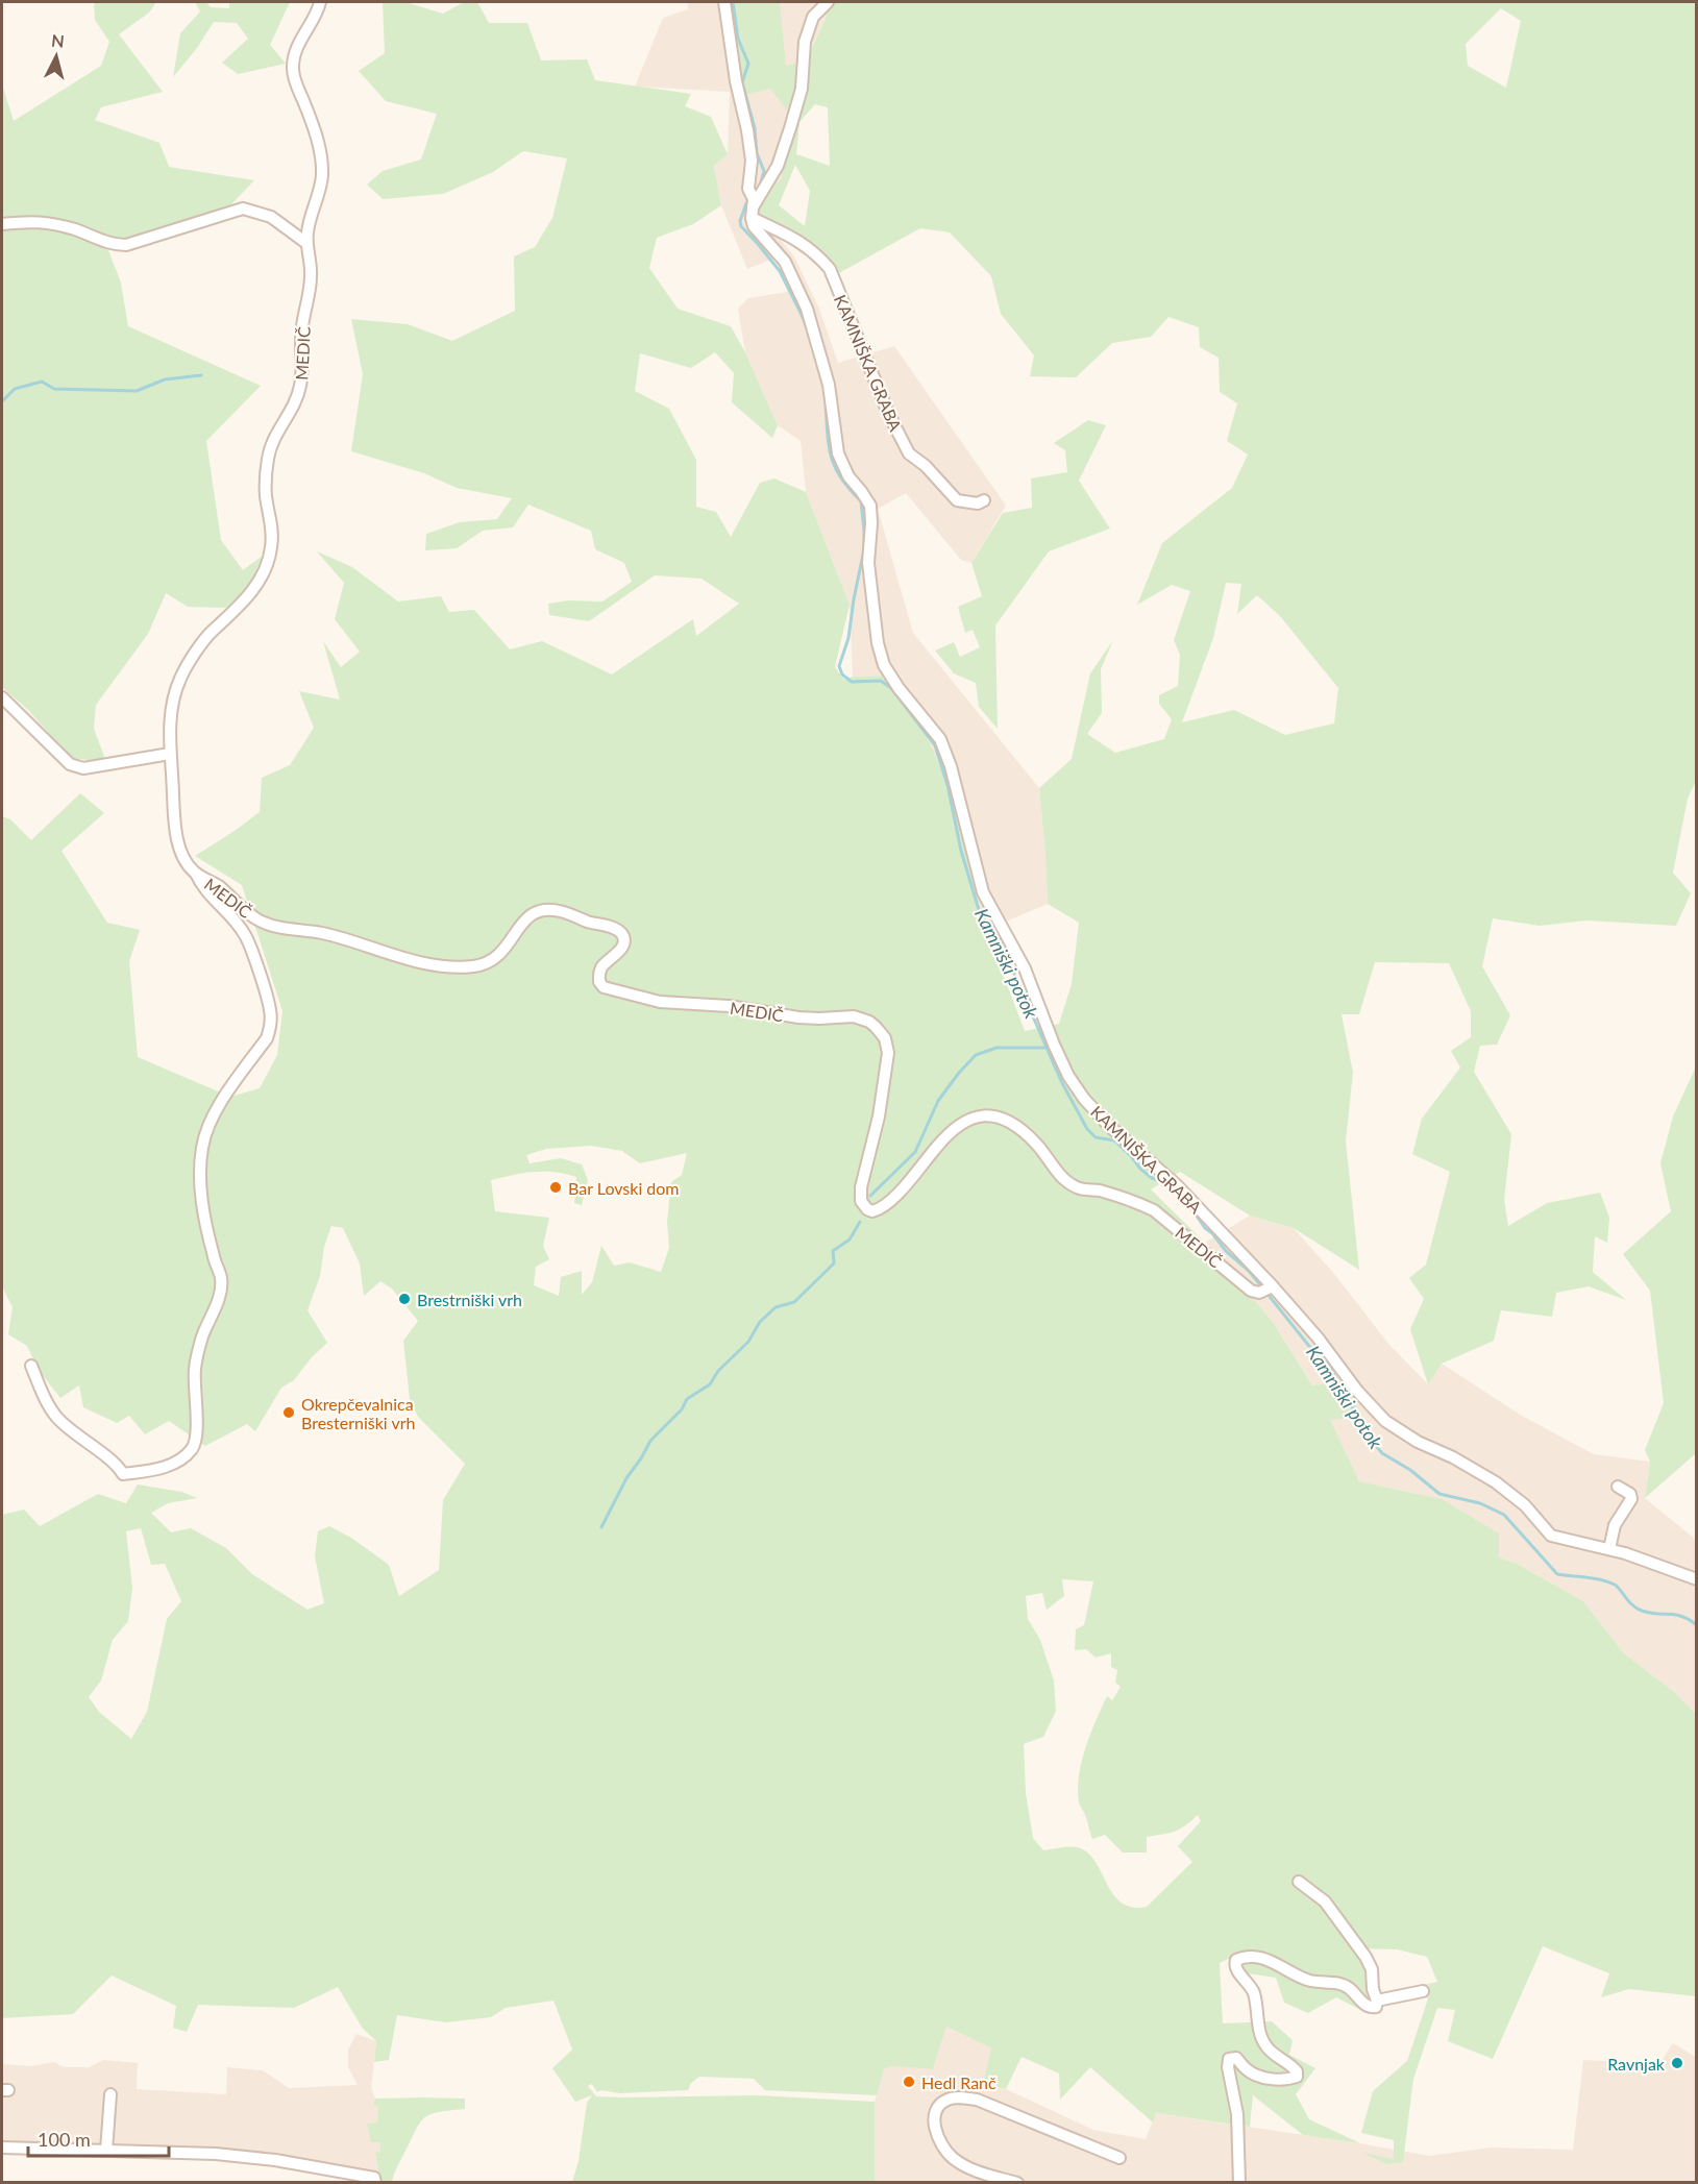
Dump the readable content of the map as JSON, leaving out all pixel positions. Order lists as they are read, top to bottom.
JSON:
{
  "streets": {
    "street": ["MEDIČ", "KAMNIŠKA GRABA"]
  },
  "crossings": [
    ["MEDIČ", "KAMNIŠKA GRABA"]
  ],
  "water": ["Kamniški potok"],
  "places": [
    "Bar Lovski dom",
    "Brestrniški vrh",
    "Okrepčevalnica Bresterniški vrh",
    "Ravnjak",
    "Hedl Ranč"
  ],
  "scale_bar": "100 m",
  "north": "top"
}
